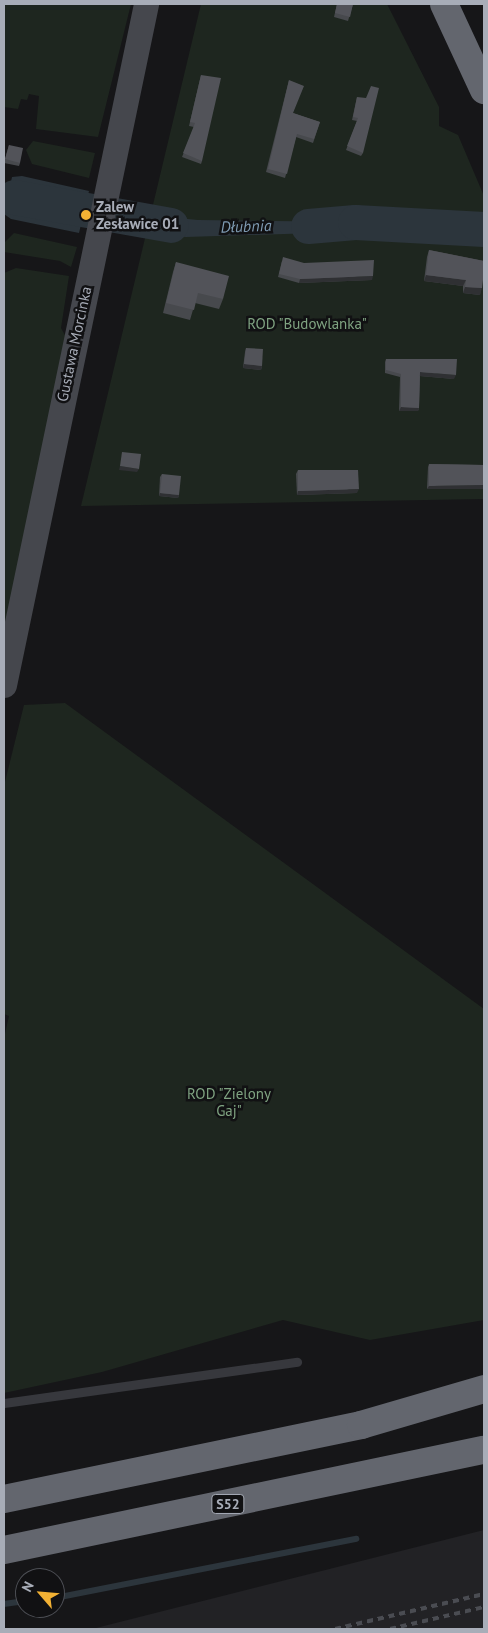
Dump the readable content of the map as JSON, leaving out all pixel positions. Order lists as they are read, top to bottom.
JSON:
{
  "streets": {
    "highway": ["S52"],
    "street": ["Gustawa Morcinka"]
  },
  "water": ["Dłubnia"],
  "parks": ["ROD \"Budowlanka\"", "ROD \"Zielony Gaj\""],
  "places": ["Zalew Zesławice 01"],
  "north": "top left"
}
